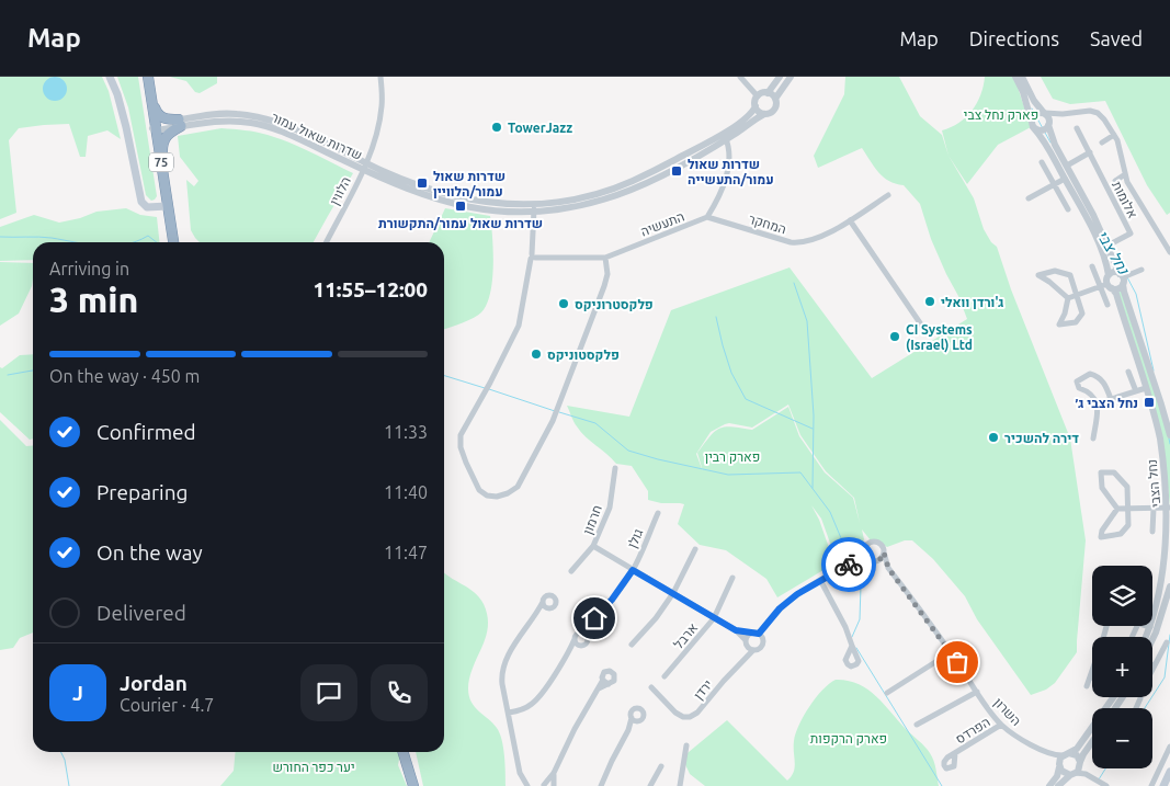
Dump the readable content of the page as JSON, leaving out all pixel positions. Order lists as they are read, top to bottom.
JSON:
{
  "streets": {
    "highway": ["75"],
    "street": [
      "שדרות שאול עמור",
      "הלווין",
      "אלומות",
      "התעשיה",
      "המחקר",
      "נחל הצבי",
      "חרמון",
      "גולן",
      "ארבל",
      "ירדן",
      "השרון",
      "הפרדס"
    ]
  },
  "crossings": [
    ["שדרות שאול עמור", "75"],
    ["שדרות שאול עמור", "הלווין"],
    ["התעשיה", "המחקר"],
    ["השרון", "הפרדס"]
  ],
  "water": ["נחל צבי"],
  "parks": [
    "פארק נחל צבי",
    "פארק רבין",
    "פארק הרקפות",
    "יער כפר החורש"
  ],
  "places": {
    "other": [
      "TowerJazz",
      "ג'ורדן וואלי",
      "פלקסטרוניקס",
      "CI Systems (Israel) Ltd",
      "פלקסטוניקס",
      "דירה להשכיר"
    ],
    "transit": [
      "שדרות שאול עמור/התעשייה",
      "שדרות שאול עמור/הלוויין",
      "שדרות שאול עמור/התקשורת",
      "נחל הצבי ג׳"
    ]
  },
  "page": {
    "header": "Map",
    "nav": ["Map", "Directions", "Saved"],
    "heading": ["3 min", "Arriving in", "11:55–12:00"],
    "panel": ["Jordan", "Courier · 4.7"],
    "bar": "On the way · 450 m",
    "list": [
      ["Confirmed", "11:33"],
      ["Preparing", "11:40"],
      ["On the way", "11:47"],
      "Delivered"
    ],
    "map_buttons": ["+", "−"],
    "round": "J"
  }
}
